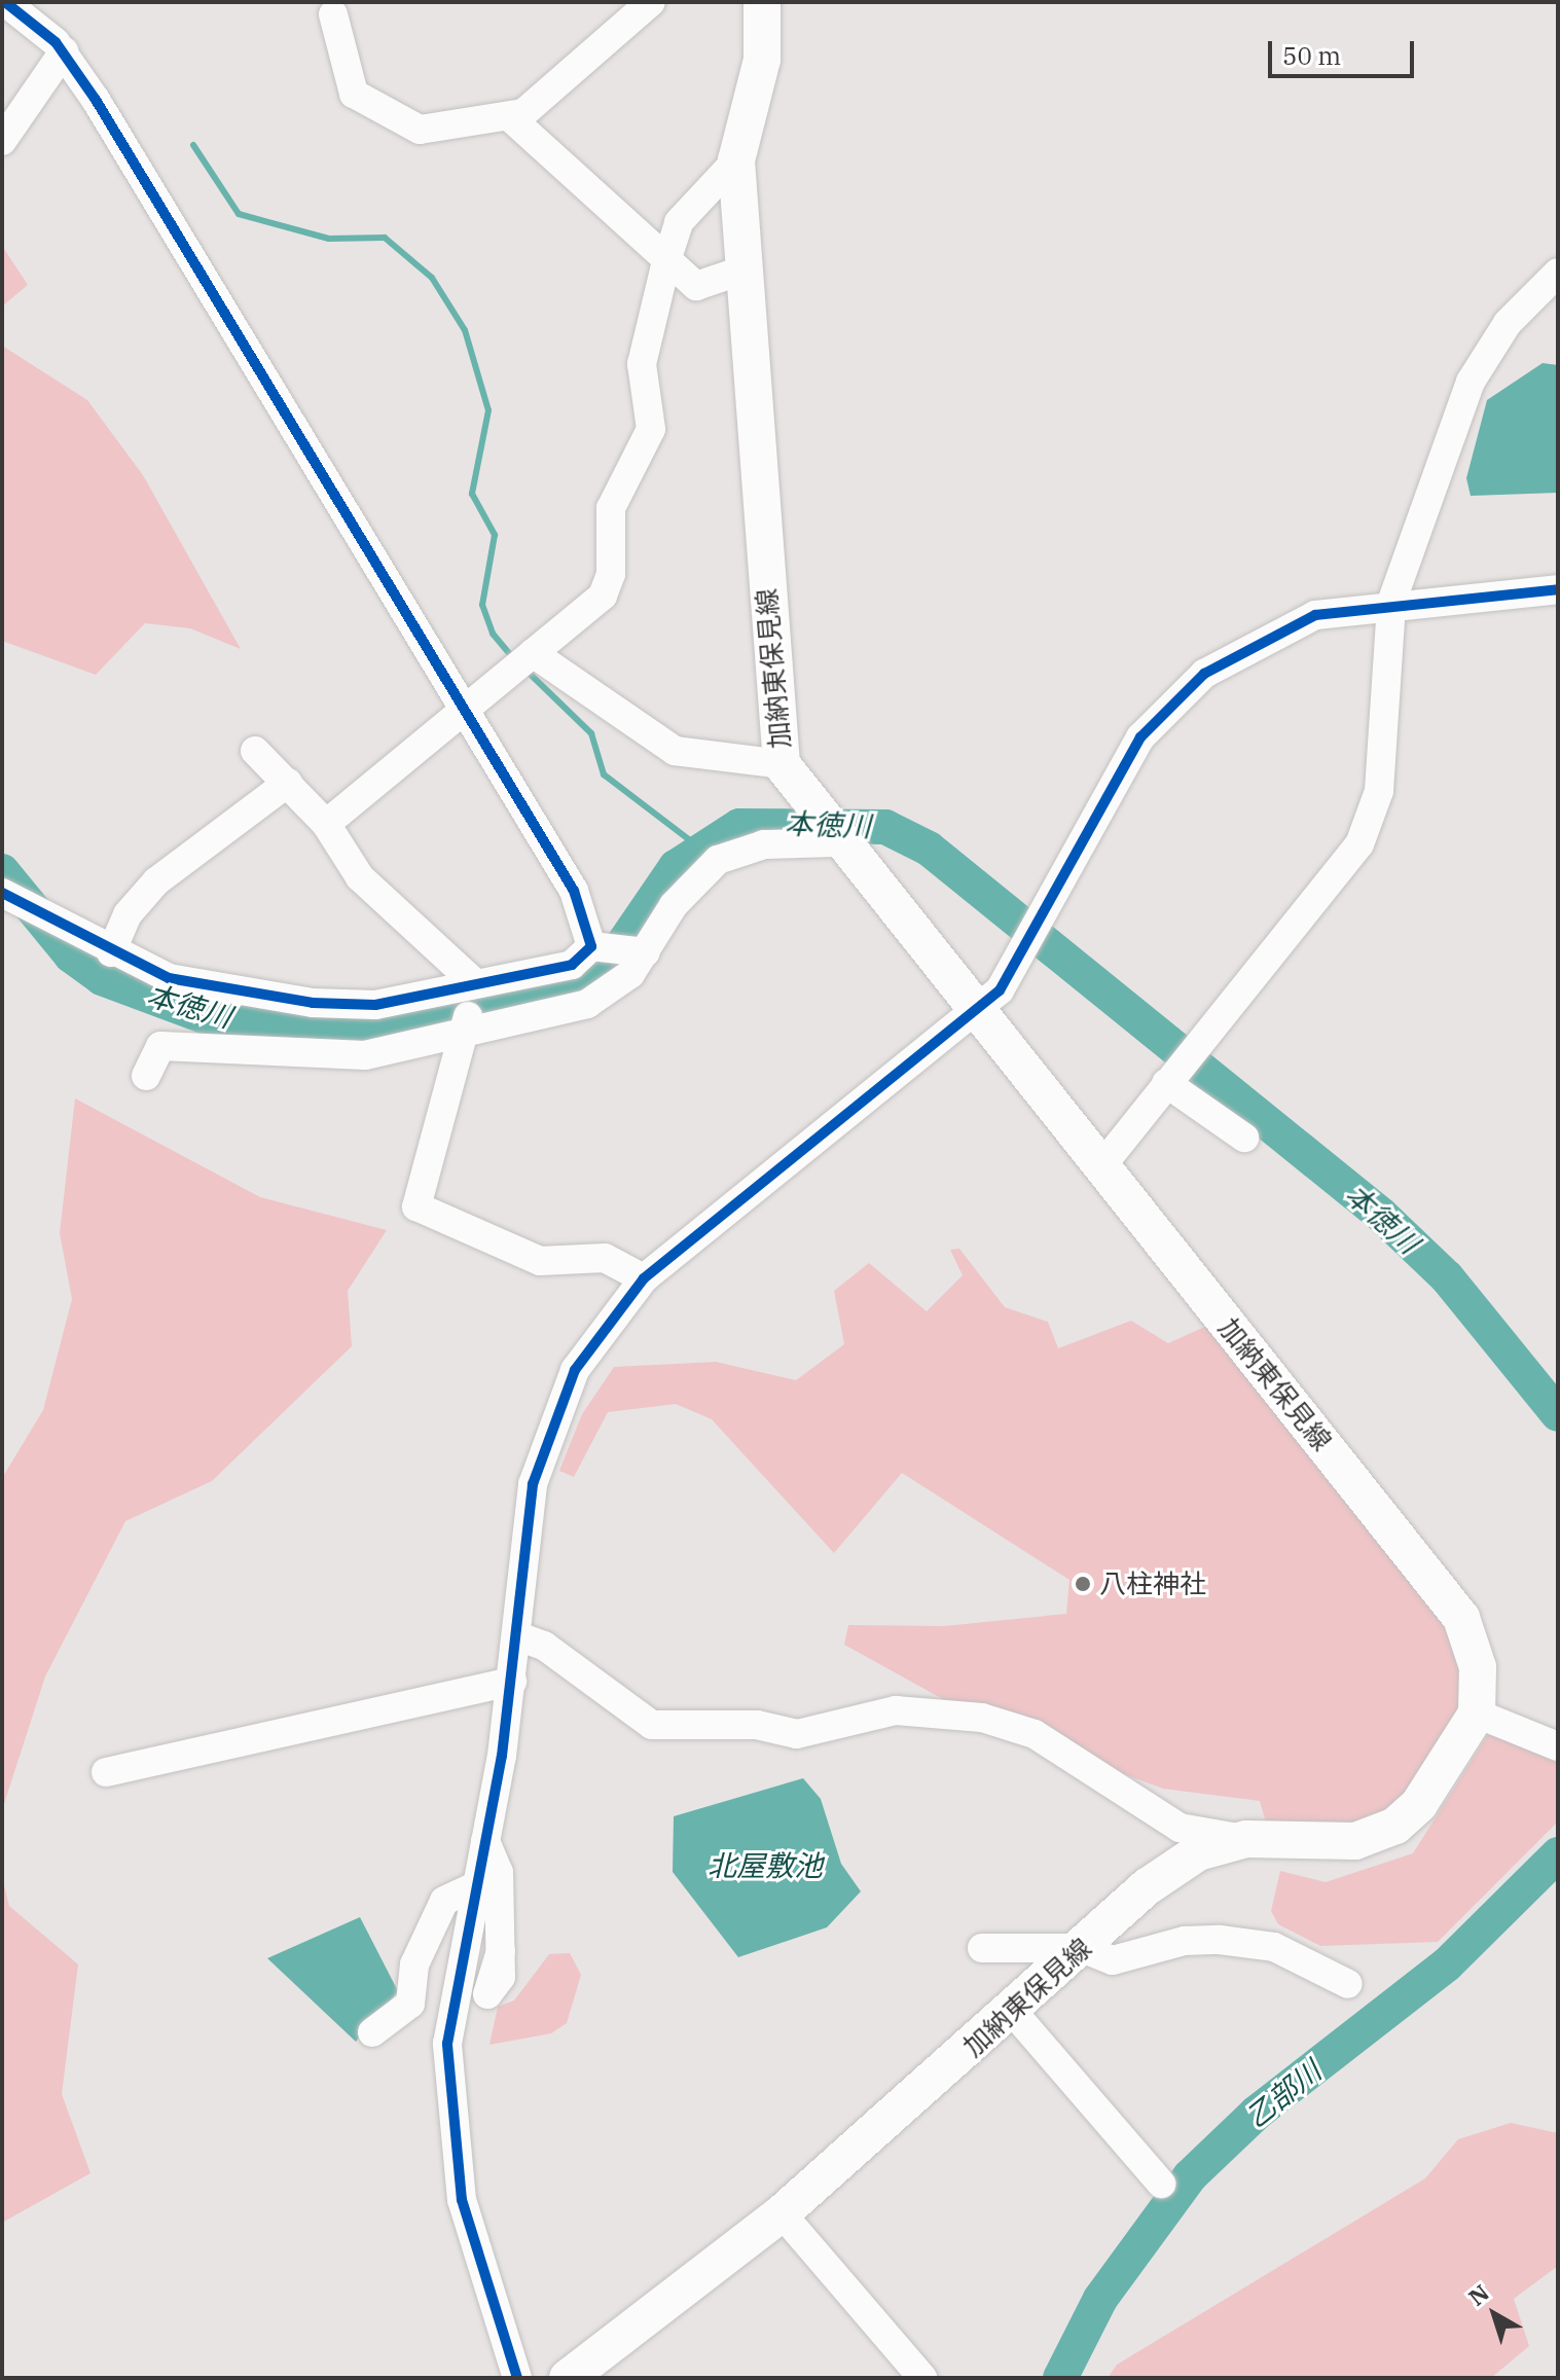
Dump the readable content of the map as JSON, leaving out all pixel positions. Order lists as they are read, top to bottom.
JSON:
{
  "streets": {
    "main road": ["加納東保見線"]
  },
  "water": ["本徳川", "北屋敷池", "乙部川"],
  "places": ["八柱神社"],
  "scale_bar": "50 m",
  "north": "top left"
}
